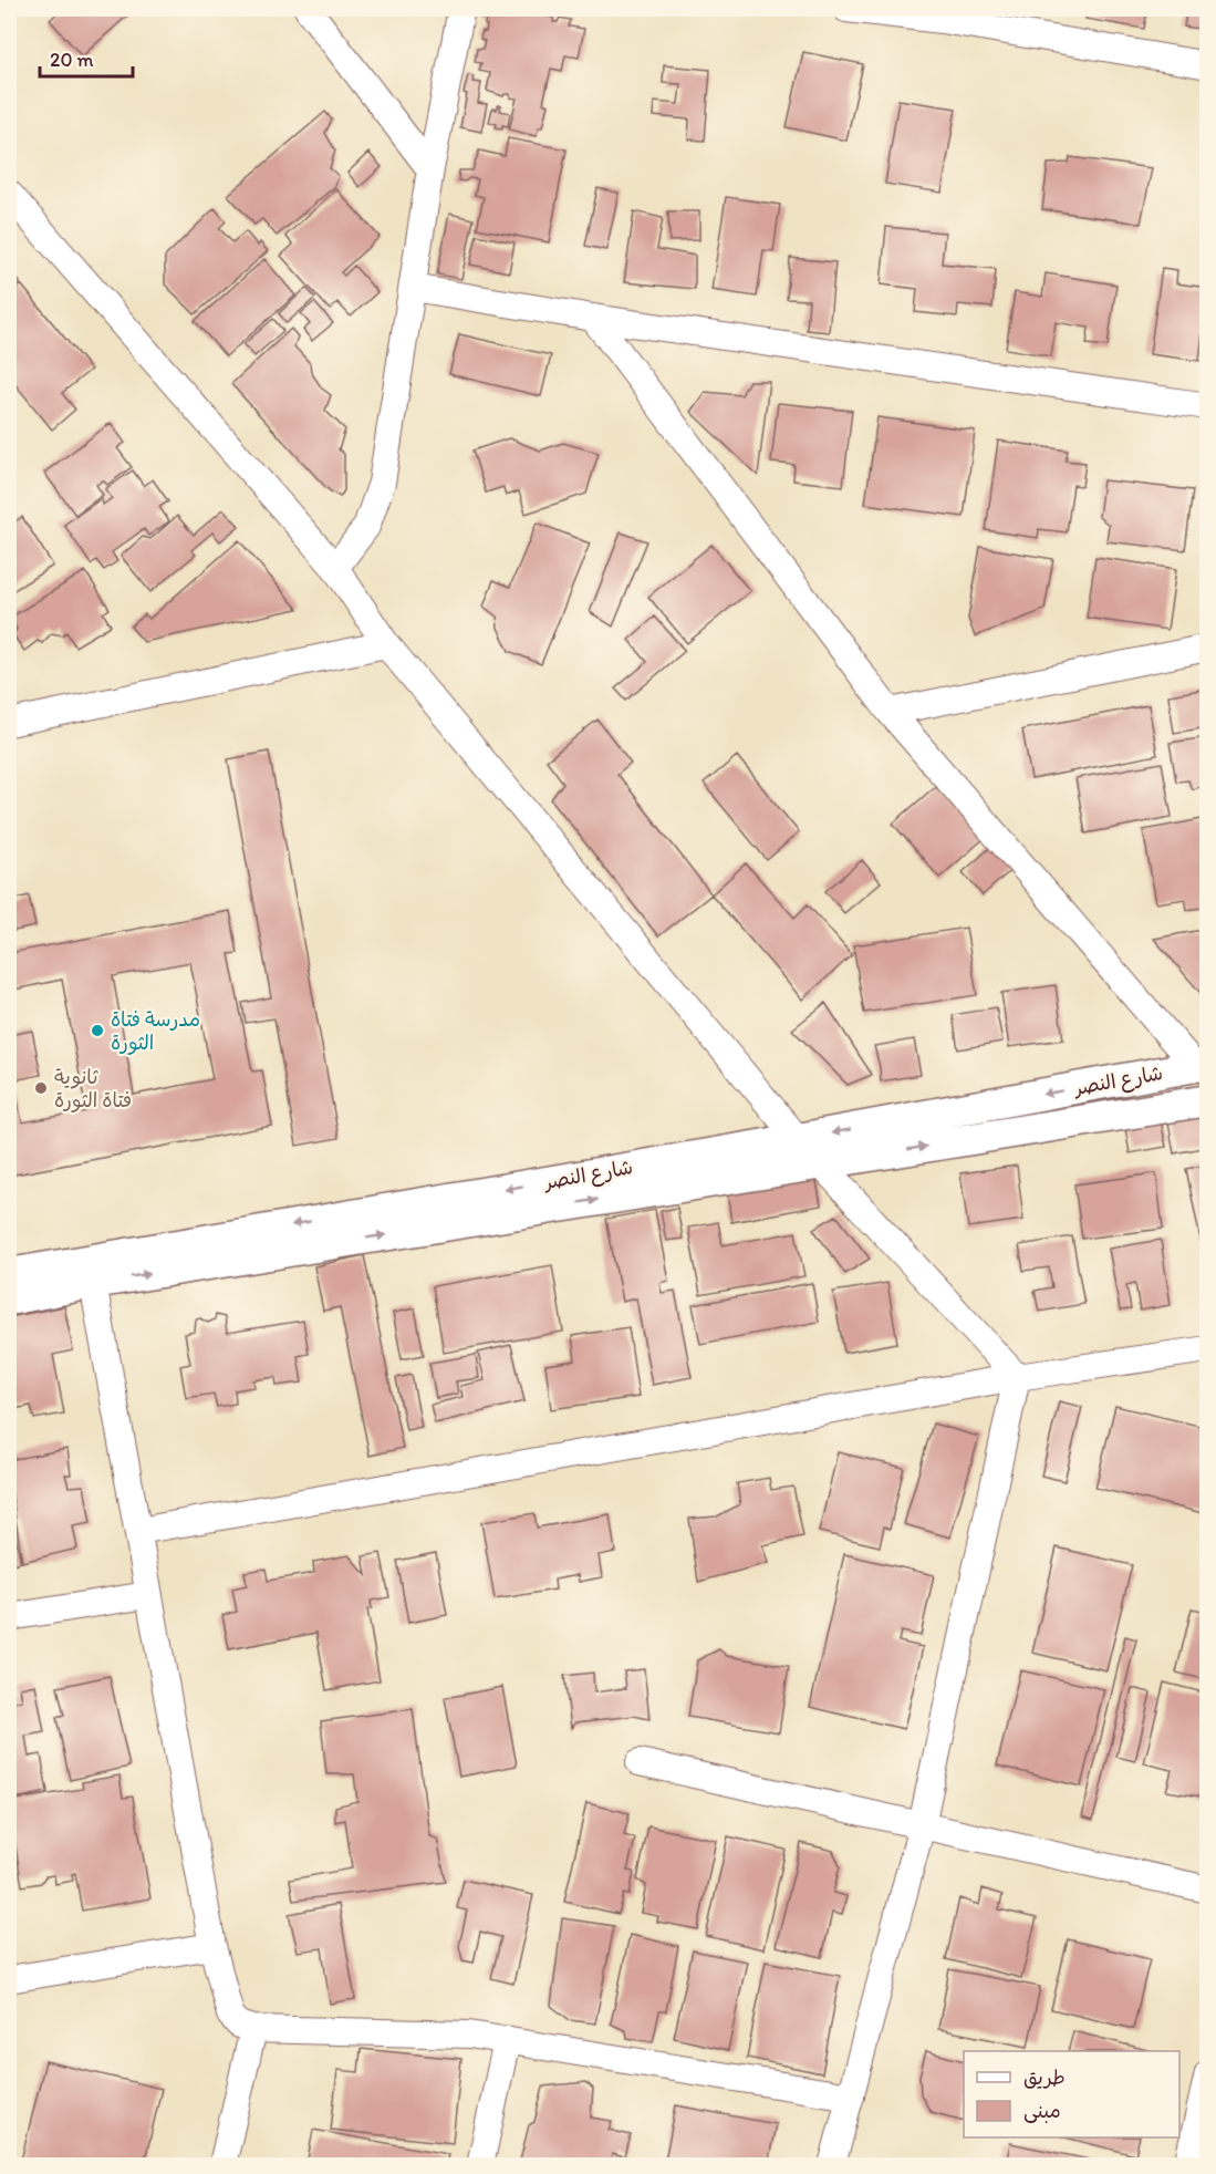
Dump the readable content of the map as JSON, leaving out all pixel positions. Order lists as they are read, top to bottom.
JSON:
{
  "streets": {
    "street": ["شارع النصر"]
  },
  "places": ["مدرسة فتاة الثورة", "ثانوية فتاة الثورة"],
  "legend": ["طريق", "مبنى"],
  "scale_bar": "20 m"
}
